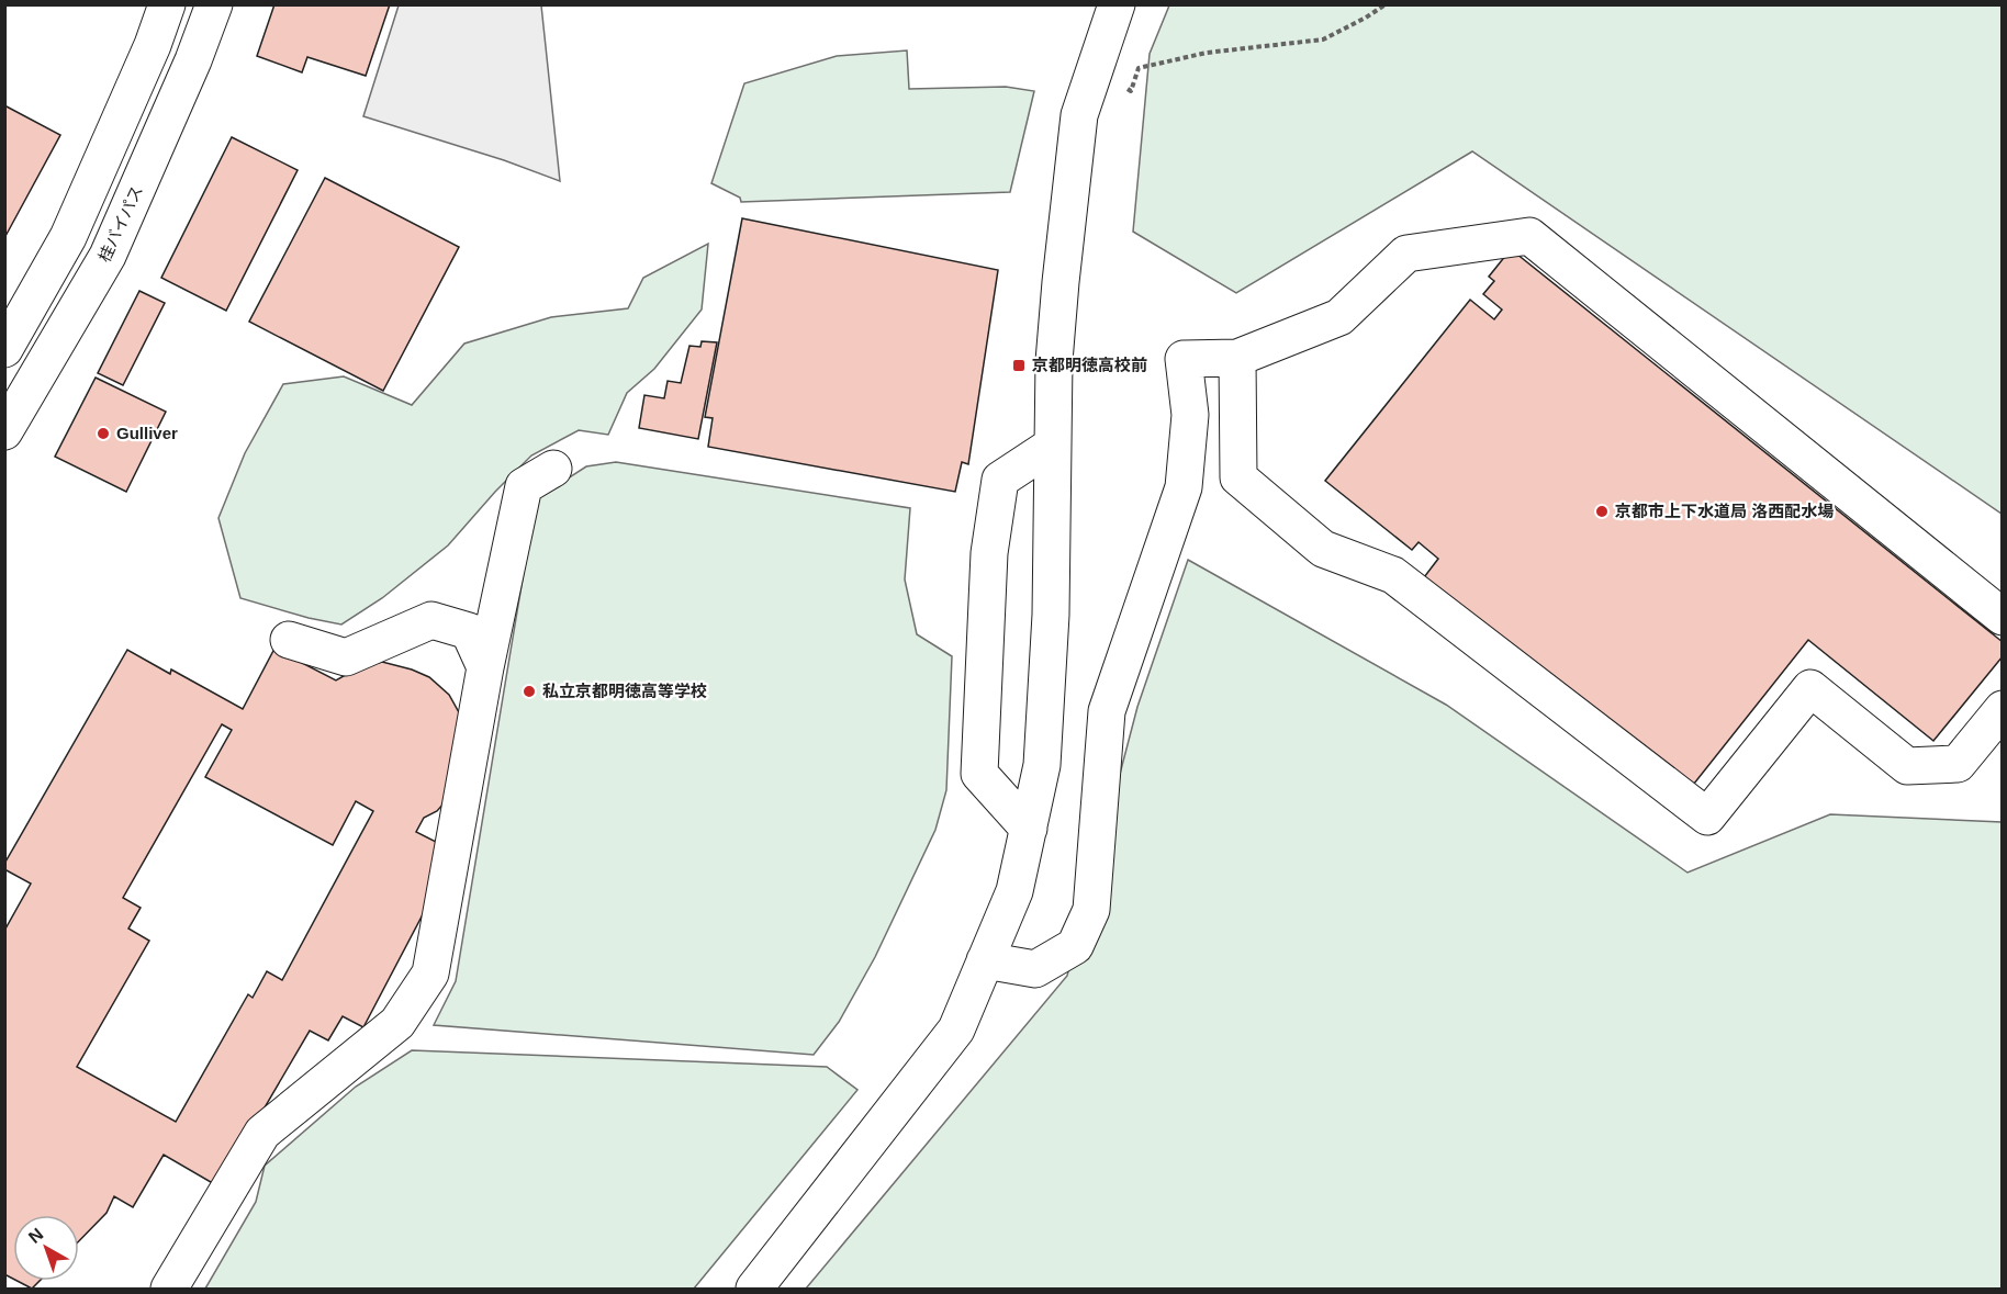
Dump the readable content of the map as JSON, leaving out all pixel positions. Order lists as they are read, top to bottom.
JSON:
{
  "streets": {
    "main road": ["桂バイパス"]
  },
  "places": {
    "transit": ["京都明徳高校前"],
    "other": ["Gulliver", "京都市上下水道局 洛西配水場", "私立京都明徳高等学校"]
  },
  "north": "top left"
}
